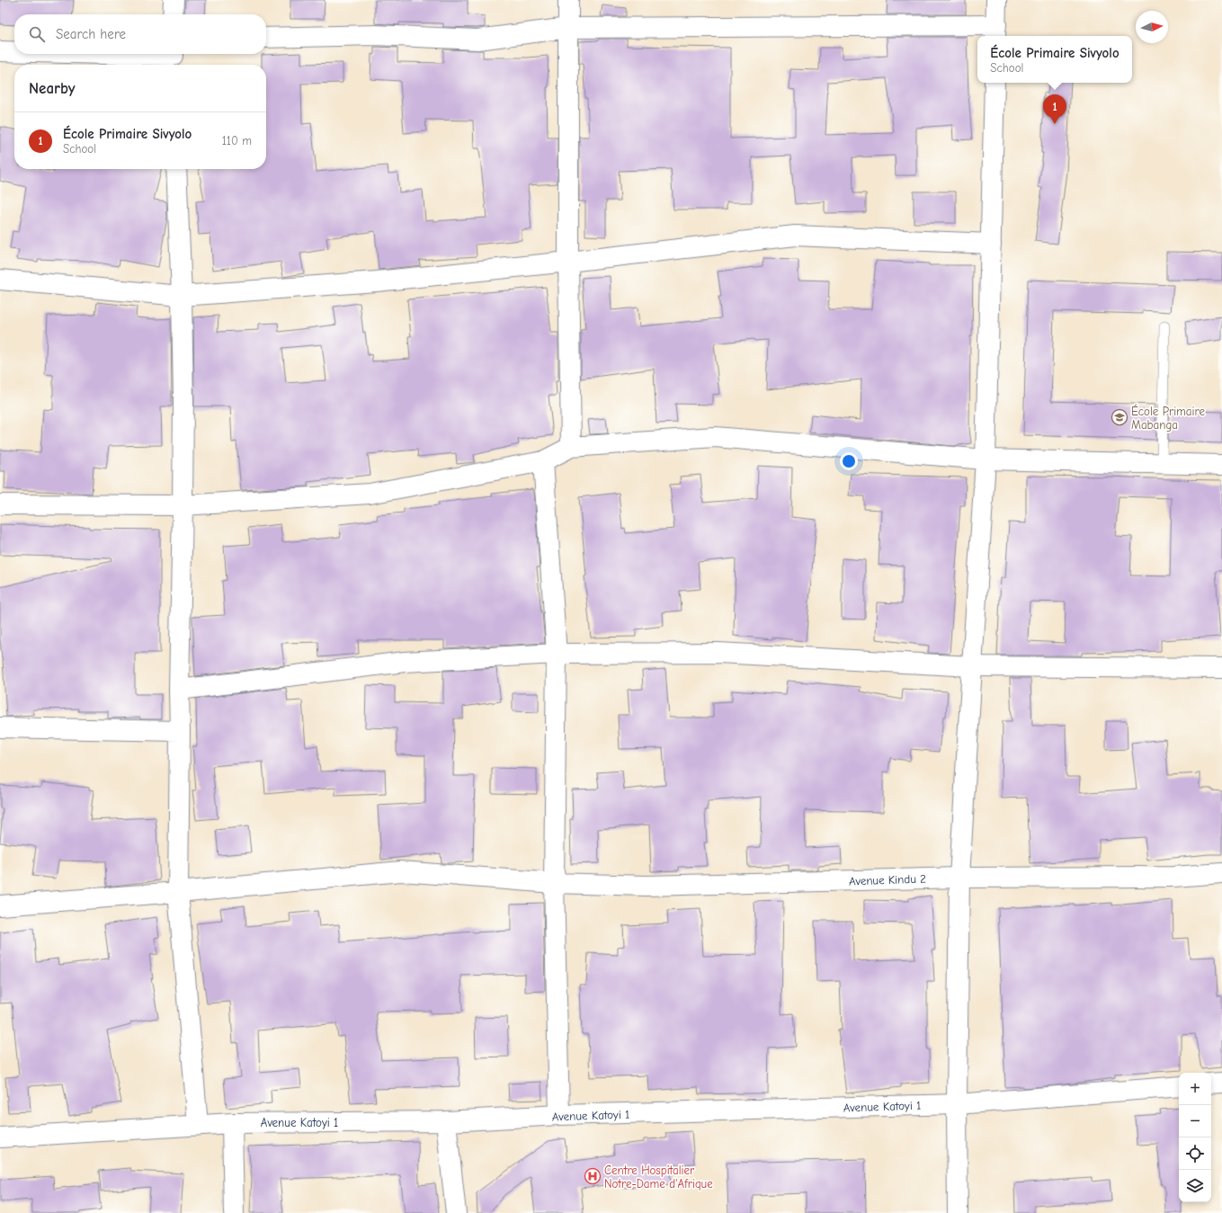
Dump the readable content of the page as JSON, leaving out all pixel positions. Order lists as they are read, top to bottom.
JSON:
{
  "streets": {
    "street": ["Avenue Kindu 2", "Avenue Katoyi 1"]
  },
  "places": {
    "school or university": ["École Primaire Mabanga"],
    "hospital": ["Centre Hospitalier Notre-Dame d'Afrique"]
  },
  "north": "right",
  "page": {
    "search": "Search here",
    "popup": ["École Primaire Sivyolo", "School"],
    "heading": "Nearby",
    "pins": "1",
    "list": [
      {
        "mark": "1",
        "name": "École Primaire Sivyolo",
        "note": "School",
        "value": "110 m"
      }
    ],
    "map_buttons": ["+", "−"]
  }
}
